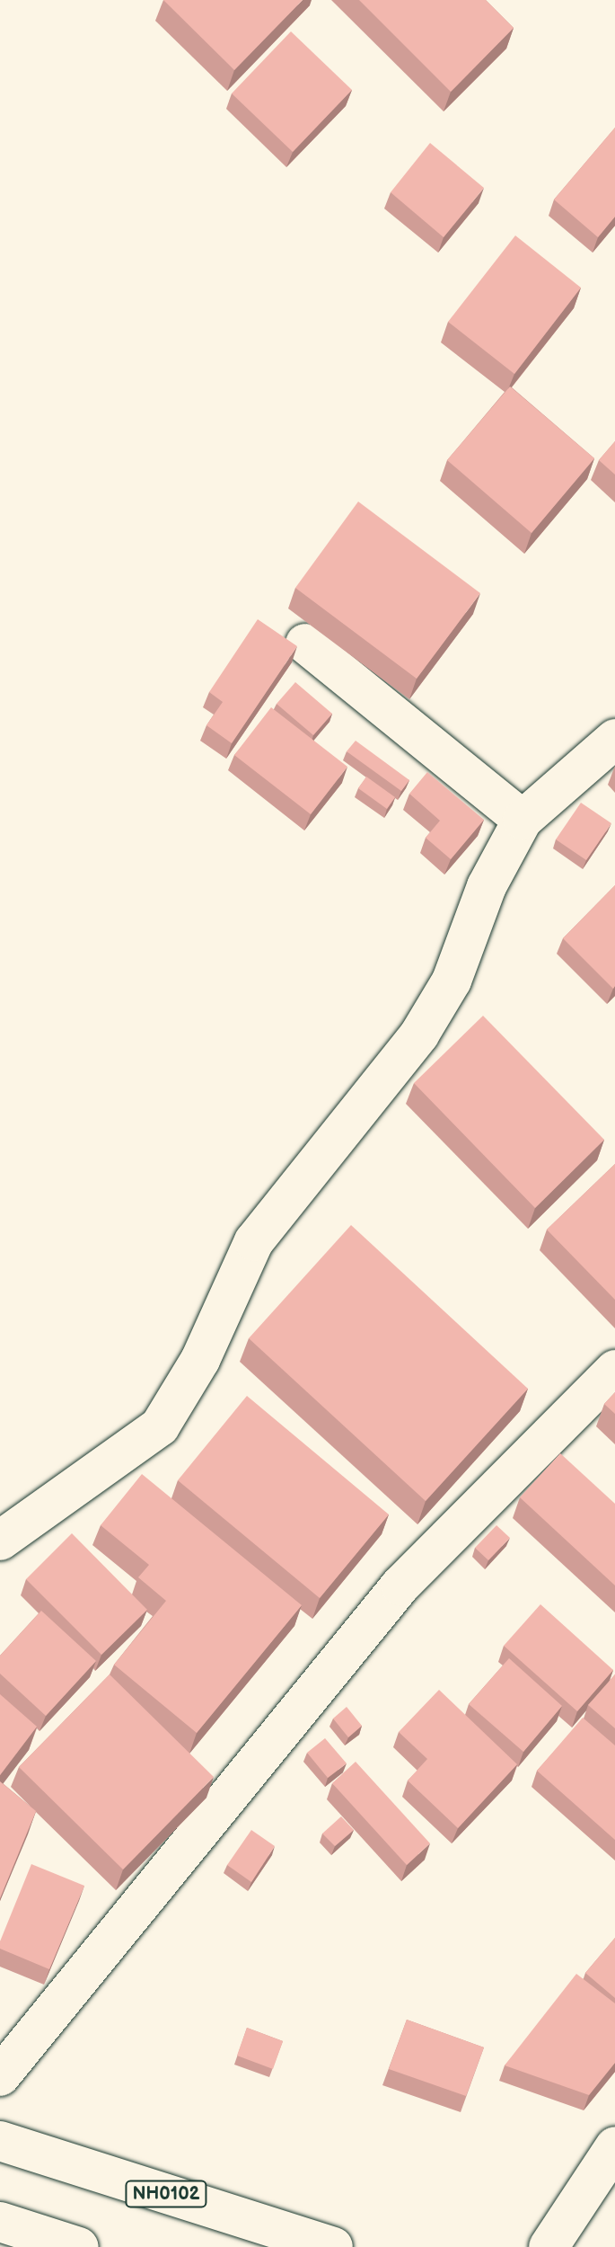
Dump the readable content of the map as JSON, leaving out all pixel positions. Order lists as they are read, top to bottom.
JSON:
{
  "streets": {
    "main road": ["NH0102"]
  }
}
